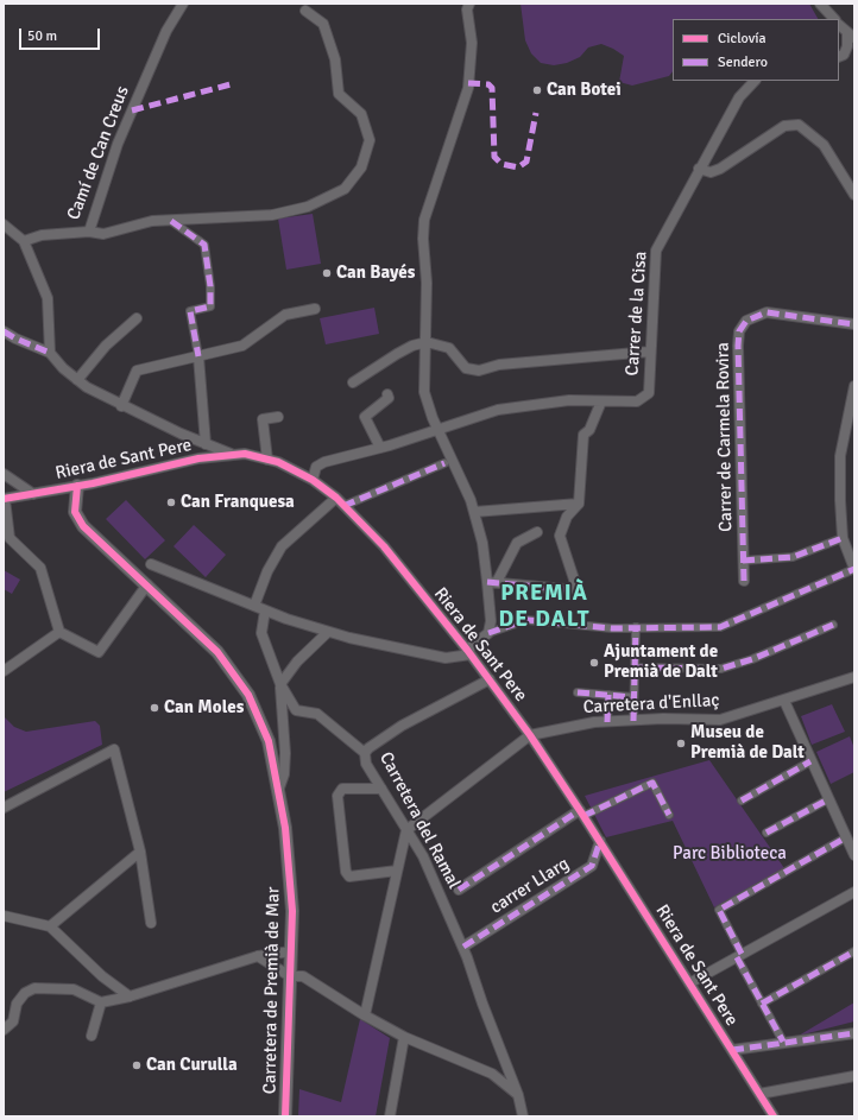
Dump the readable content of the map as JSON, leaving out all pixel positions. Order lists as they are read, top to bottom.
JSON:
{
  "streets": {
    "street": [
      "Camí de Can Creus",
      "Carrer de la Cisa",
      "Carrer de Carmela Rovira",
      "Riera de Sant Pere",
      "Carretera d'Enllaç",
      "Carretera del Ramal",
      "carrer Llarg",
      "Carretera de Premià de Mar"
    ]
  },
  "crossings": [
    ["Carrer de la Cisa", "Riera de Sant Pere"],
    ["Riera de Sant Pere", "Carretera d'Enllaç"],
    ["Riera de Sant Pere", "carrer Llarg"],
    ["Riera de Sant Pere", "Carretera de Premià de Mar"],
    ["Carretera d'Enllaç", "Carretera del Ramal"],
    ["Carretera del Ramal", "carrer Llarg"]
  ],
  "districts": ["PREMIÀ DE DALT"],
  "parks": ["Parc Biblioteca"],
  "places": [
    "Can Botei",
    "Can Bayés",
    "Can Franquesa",
    "Ajuntament de Premià de Dalt",
    "Can Moles",
    "Museu de Premià de Dalt",
    "Can Curulla"
  ],
  "legend": ["Ciclovía", "Sendero"],
  "scale_bar": "50 m"
}
